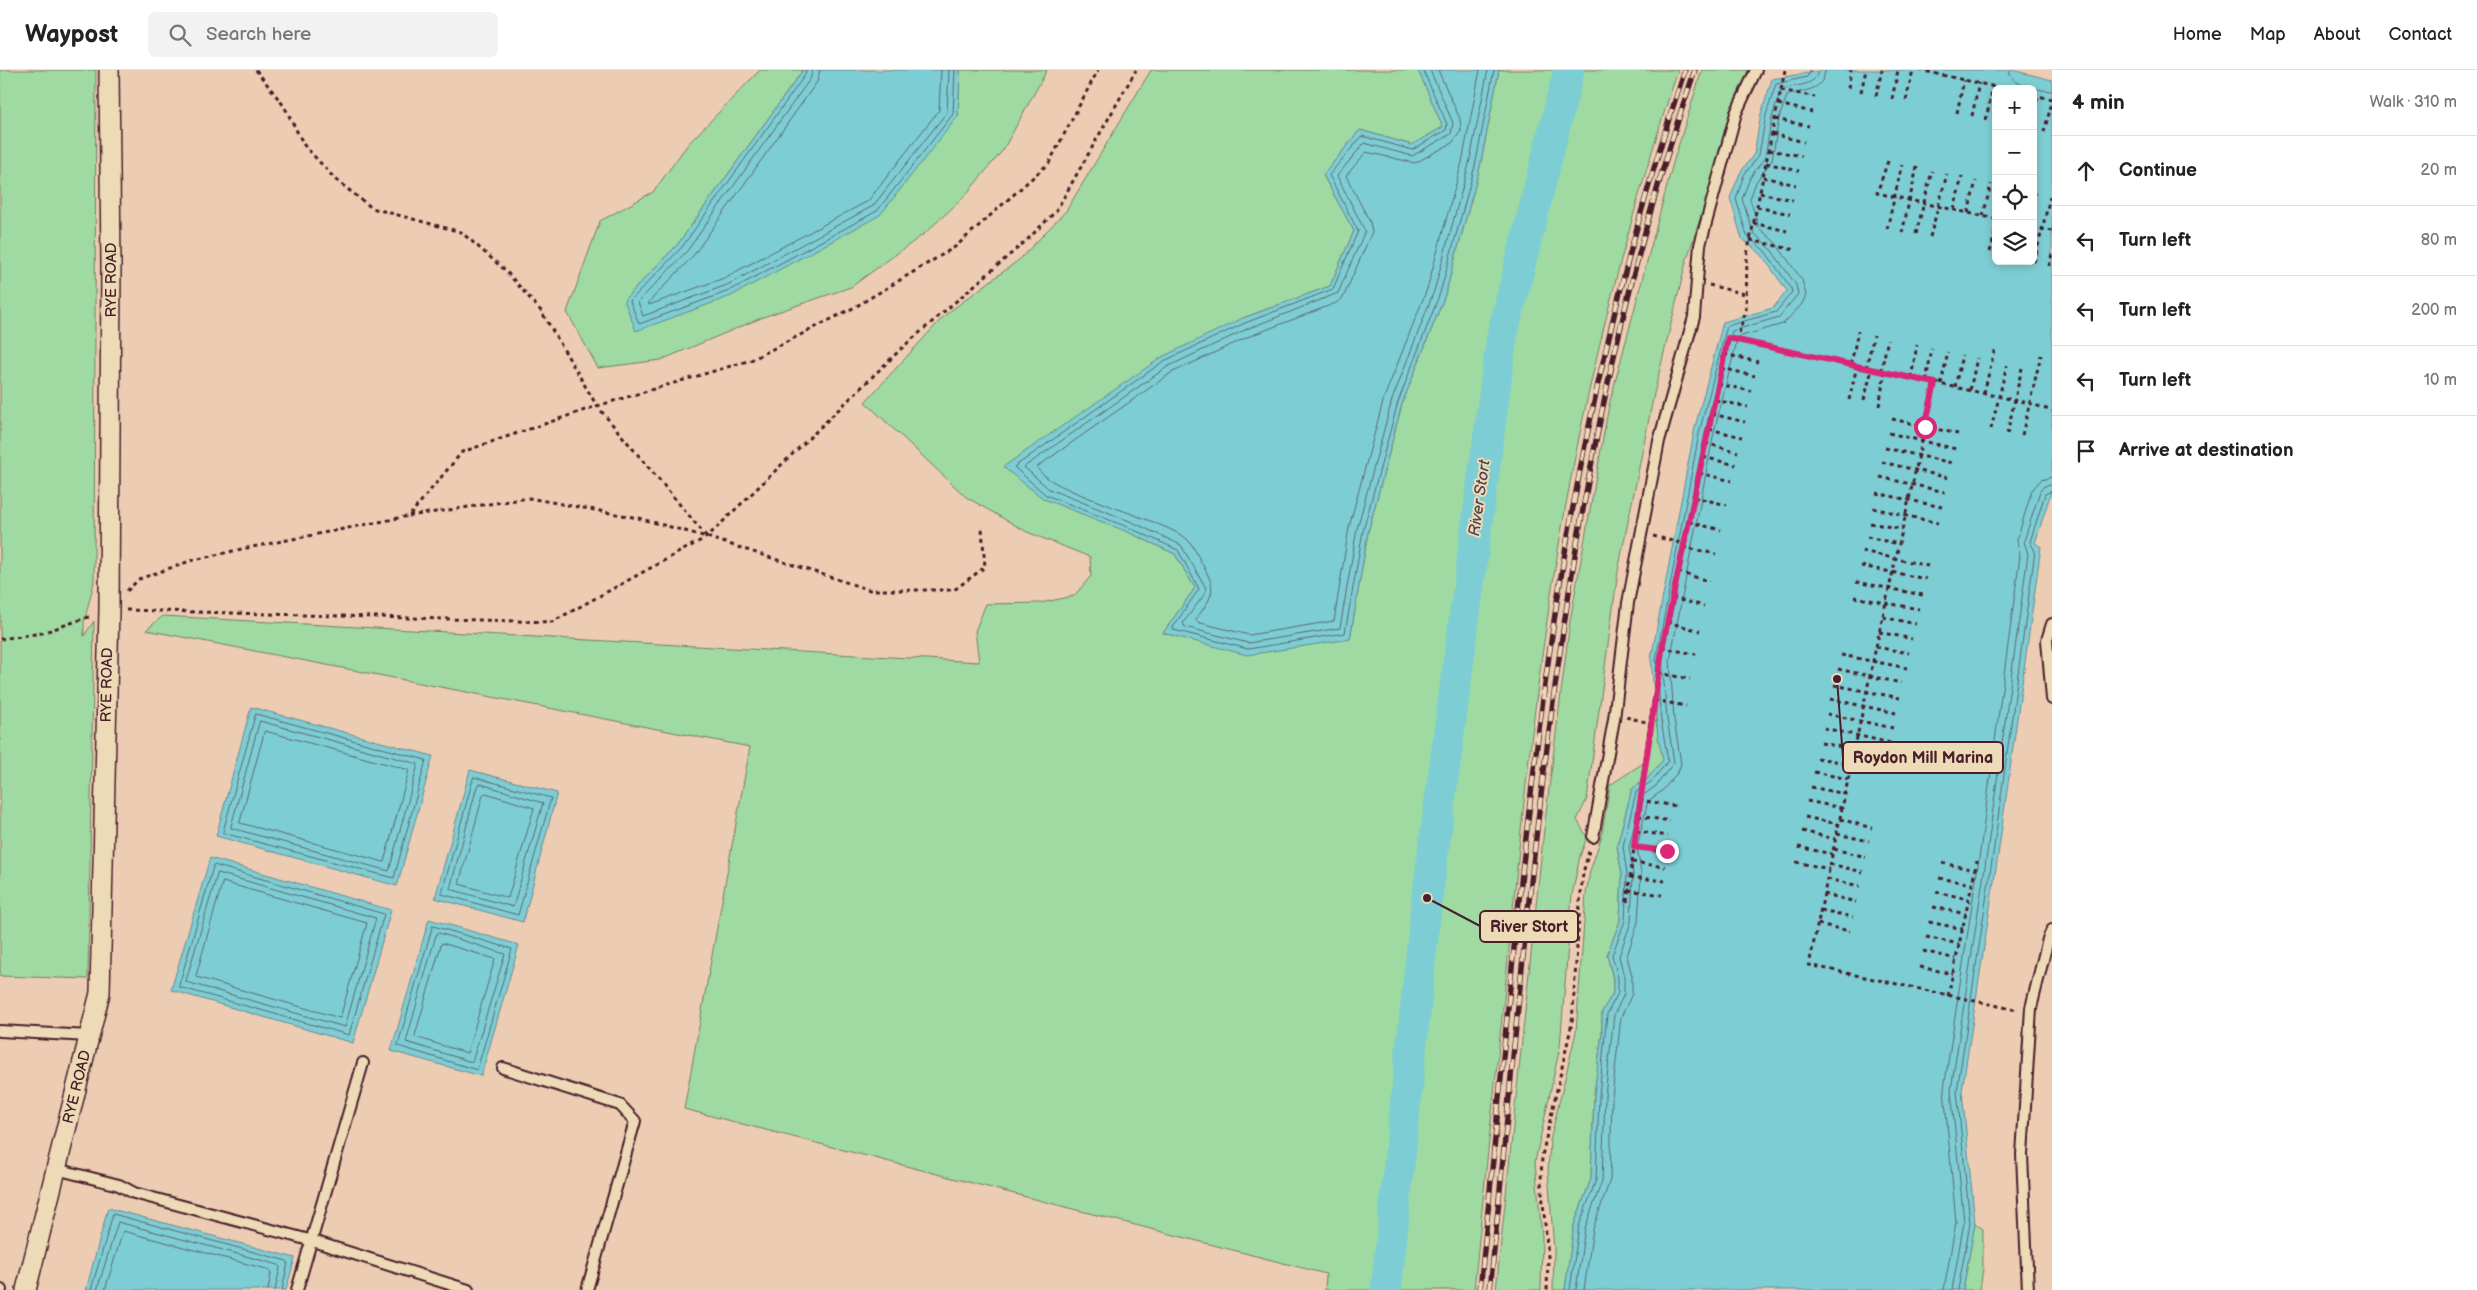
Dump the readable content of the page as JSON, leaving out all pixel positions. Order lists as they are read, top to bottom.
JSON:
{
  "streets": {
    "street": ["RYE ROAD"]
  },
  "water": ["River Stort"],
  "places": ["Roydon Mill Marina", "River Stort"],
  "page": {
    "header": "Waypost",
    "search": "Search here",
    "nav": [
      "Home",
      "Map",
      "About",
      "Contact"
    ],
    "heading": ["4 min", "Walk · 310 m"],
    "map_buttons": ["+", "−"],
    "list": [
      ["Continue", "20 m"],
      ["Turn left", "80 m"],
      ["Turn left", "200 m"],
      ["Turn left", "10 m"],
      "Arrive at destination"
    ]
  }
}
